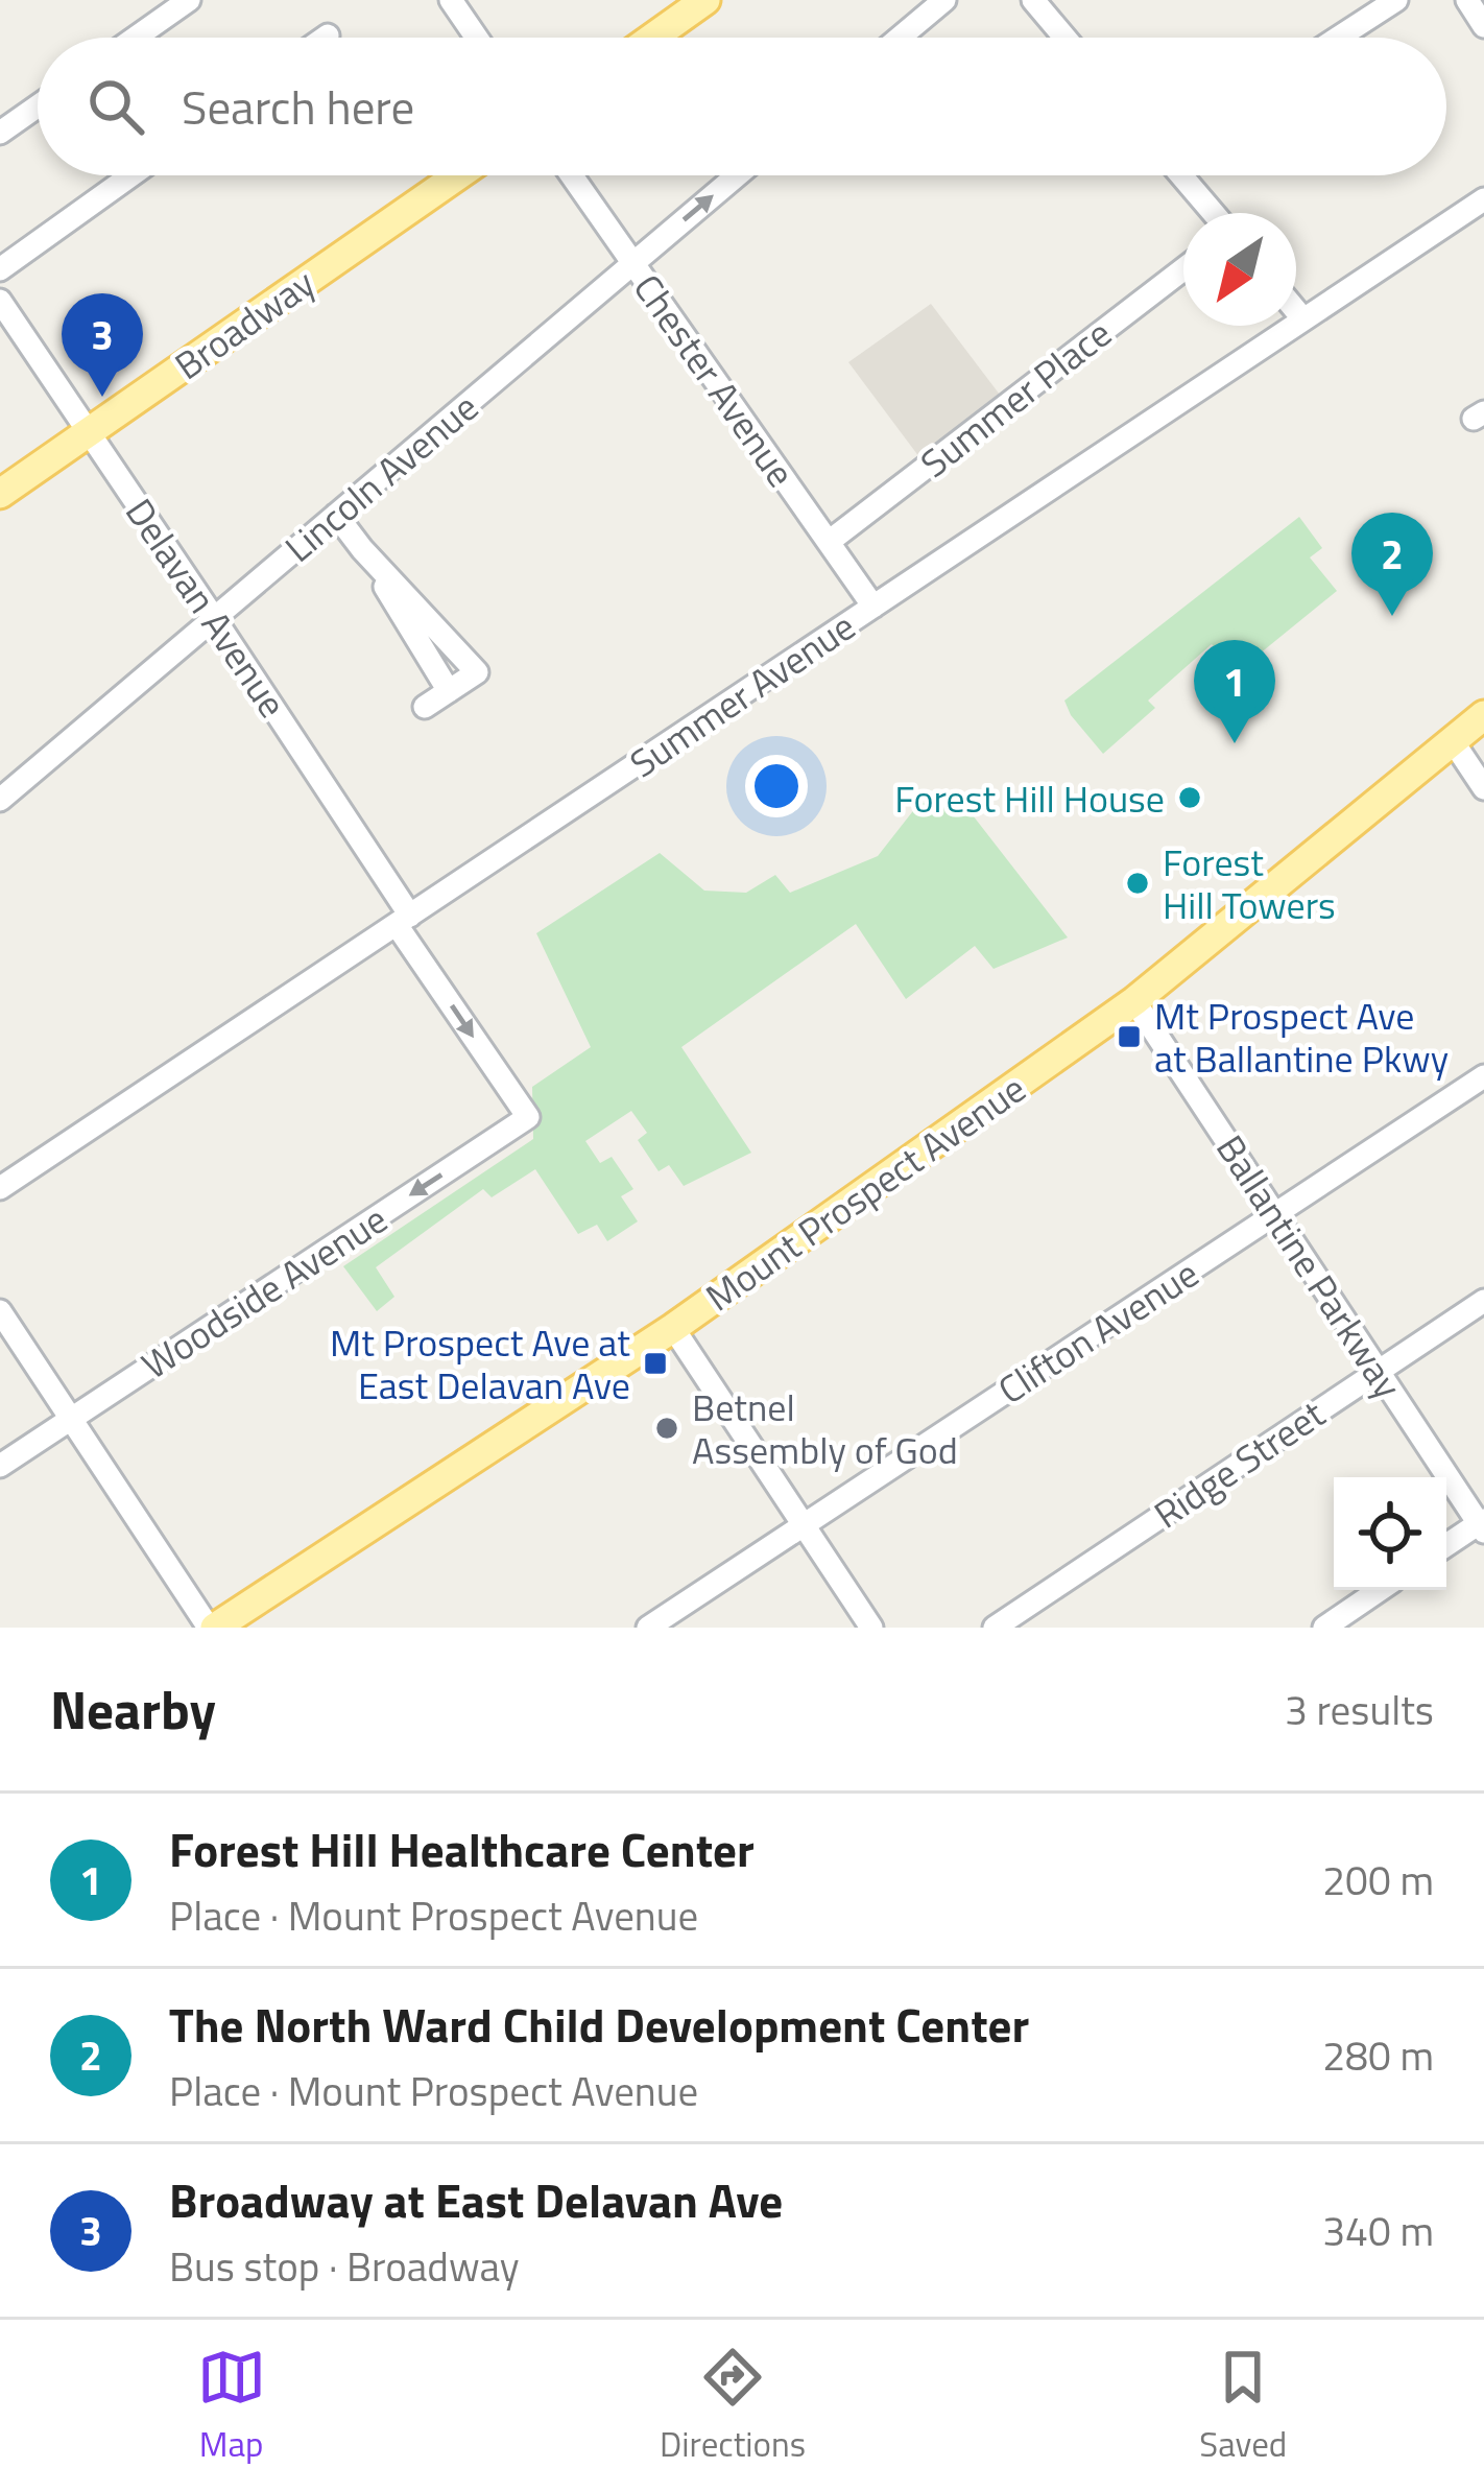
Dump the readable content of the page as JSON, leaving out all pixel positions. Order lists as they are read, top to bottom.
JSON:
{
  "streets": {
    "main road": ["Broadway", "Mount Prospect Avenue"],
    "street": [
      "Chester Avenue",
      "Summer Place",
      "Lincoln Avenue",
      "Delavan Avenue",
      "Summer Avenue",
      "Ballantine Parkway",
      "Woodside Avenue",
      "Clifton Avenue",
      "Ridge Street"
    ]
  },
  "crossings": [
    ["Broadway", "Delavan Avenue"],
    ["Chester Avenue", "Summer Place"],
    ["Chester Avenue", "Lincoln Avenue"],
    ["Chester Avenue", "Summer Avenue"],
    ["Lincoln Avenue", "Delavan Avenue"],
    ["Delavan Avenue", "Summer Avenue"],
    ["Delavan Avenue", "Woodside Avenue"],
    ["Mount Prospect Avenue", "Ballantine Parkway"],
    ["Ballantine Parkway", "Clifton Avenue"],
    ["Ballantine Parkway", "Ridge Street"]
  ],
  "one_way": ["Woodside Avenue"],
  "places": {
    "other": ["Forest Hill House", "Forest Hill Towers", "Betnel Assembly of God"],
    "transit": ["Mt Prospect Ave at Ballantine Pkwy", "Mt Prospect Ave at East Delavan Ave"]
  },
  "north": "bottom left",
  "page": {
    "search": "Search here",
    "pins": ["3", "2", "1"],
    "heading": ["Nearby", "3 results"],
    "list": [
      {
        "mark": "1",
        "name": "Forest Hill Healthcare Center",
        "note": "Place · Mount Prospect Avenue",
        "value": "200 m"
      },
      {
        "mark": "2",
        "name": "The North Ward Child Development Center",
        "note": "Place · Mount Prospect Avenue",
        "value": "280 m"
      },
      {
        "mark": "3",
        "name": "Broadway at East Delavan Ave",
        "note": "Bus stop · Broadway",
        "value": "340 m"
      }
    ],
    "nav": ["Map", "Directions", "Saved"]
  }
}
